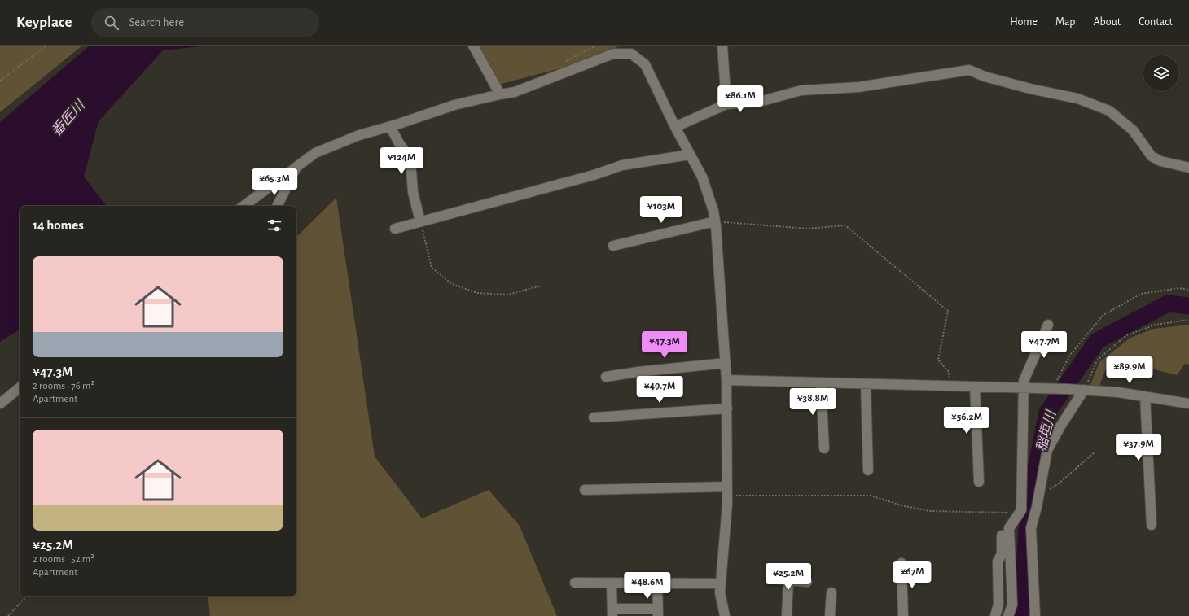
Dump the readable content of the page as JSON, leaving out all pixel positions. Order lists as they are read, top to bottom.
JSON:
{
  "water": ["番匠川", "稲垣川"],
  "page": {
    "header": "Keyplace",
    "search": "Search here",
    "nav": [
      "Home",
      "Map",
      "About",
      "Contact"
    ],
    "price": [
      "¥86.1M",
      "¥124M",
      "¥65.3M",
      "¥103M",
      "¥47.3M",
      "¥47.7M",
      "¥89.9M",
      "¥49.7M",
      "¥38.8M",
      "¥56.2M",
      "¥37.9M",
      "¥67M",
      "¥25.2M",
      "¥48.6M"
    ],
    "heading": "14 homes",
    "list": [
      {
        "name": "¥47.3M",
        "note": "2 rooms · 76 m² · Apartment"
      },
      {
        "name": "¥25.2M",
        "note": "2 rooms · 52 m² · Apartment"
      }
    ]
  }
}
